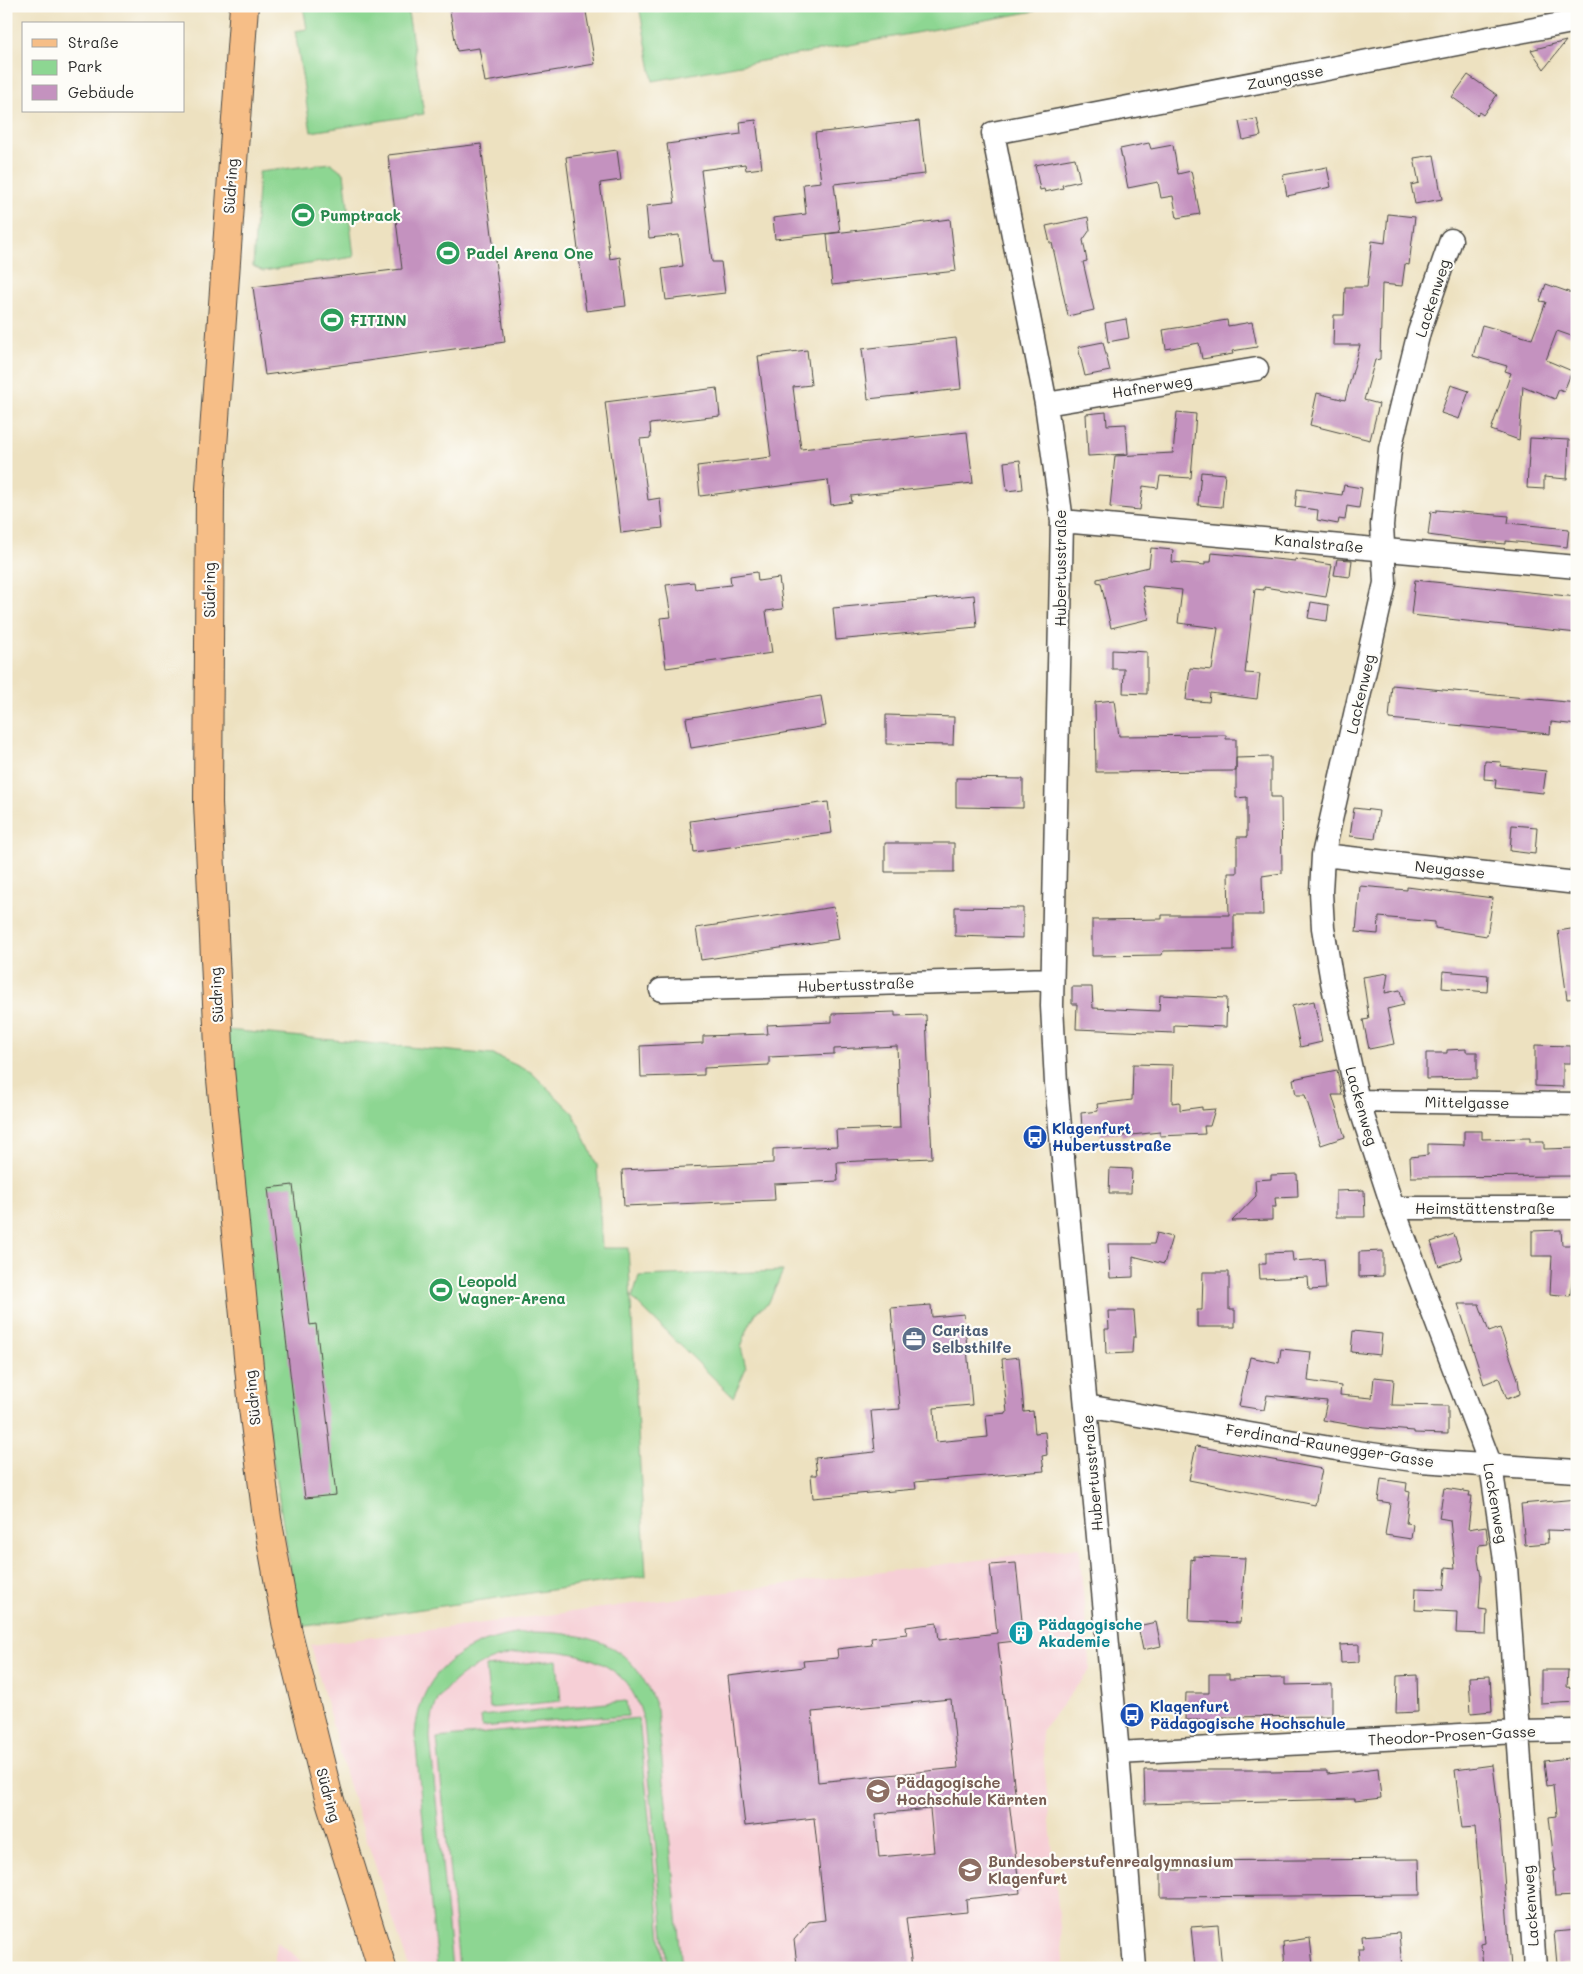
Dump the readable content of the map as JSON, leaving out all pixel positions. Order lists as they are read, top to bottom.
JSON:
{
  "streets": {
    "main road": ["Südring"],
    "street": [
      "Zaungasse",
      "Lackenweg",
      "Hafnerweg",
      "Kanalstraße",
      "Hubertusstraße",
      "Neugasse",
      "Mittelgasse",
      "Heimstättenstraße",
      "Ferdinand-Raunegger-Gasse",
      "Theodor-Prosen-Gasse"
    ]
  },
  "crossings": [
    ["Zaungasse", "Hubertusstraße"],
    ["Lackenweg", "Kanalstraße"],
    ["Lackenweg", "Neugasse"],
    ["Lackenweg", "Mittelgasse"],
    ["Lackenweg", "Heimstättenstraße"],
    ["Lackenweg", "Ferdinand-Raunegger-Gasse"],
    ["Lackenweg", "Theodor-Prosen-Gasse"],
    ["Hafnerweg", "Hubertusstraße"],
    ["Kanalstraße", "Hubertusstraße"],
    ["Hubertusstraße", "Ferdinand-Raunegger-Gasse"],
    ["Hubertusstraße", "Theodor-Prosen-Gasse"]
  ],
  "places": {
    "sports": [
      "Pumptrack",
      "Padel Arena One",
      "FITINN",
      "Leopold Wagner-Arena"
    ],
    "bus stop": ["Klagenfurt Hubertusstraße", "Klagenfurt Pädagogische Hochschule"],
    "office": ["Caritas Selbsthilfe"],
    "building": ["Pädagogische Akademie"],
    "school or university": ["Pädagogische Hochschule Kärnten", "Bundesoberstufenrealgymnasium Klagenfurt"]
  },
  "legend": ["Straße", "Park", "Gebäude"]
}
